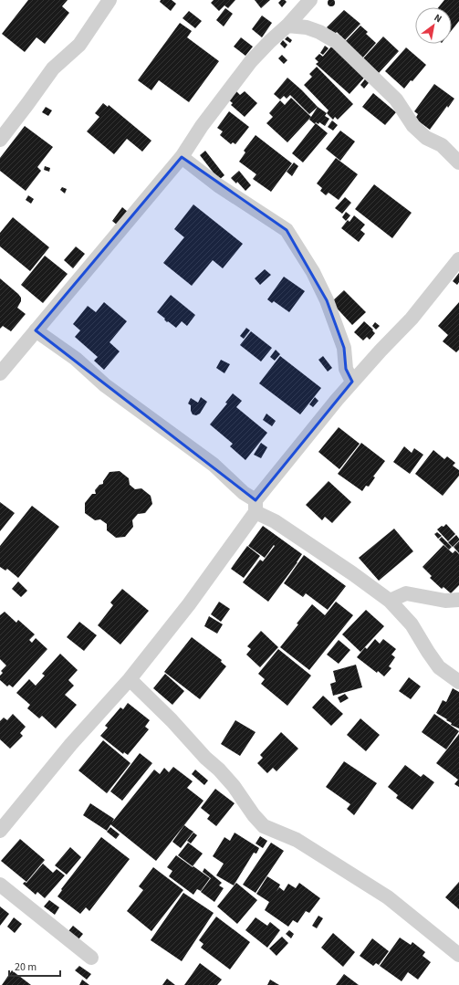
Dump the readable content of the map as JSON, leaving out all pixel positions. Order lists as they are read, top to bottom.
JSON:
{
  "scale_bar": "20 m",
  "north": "top right"
}
